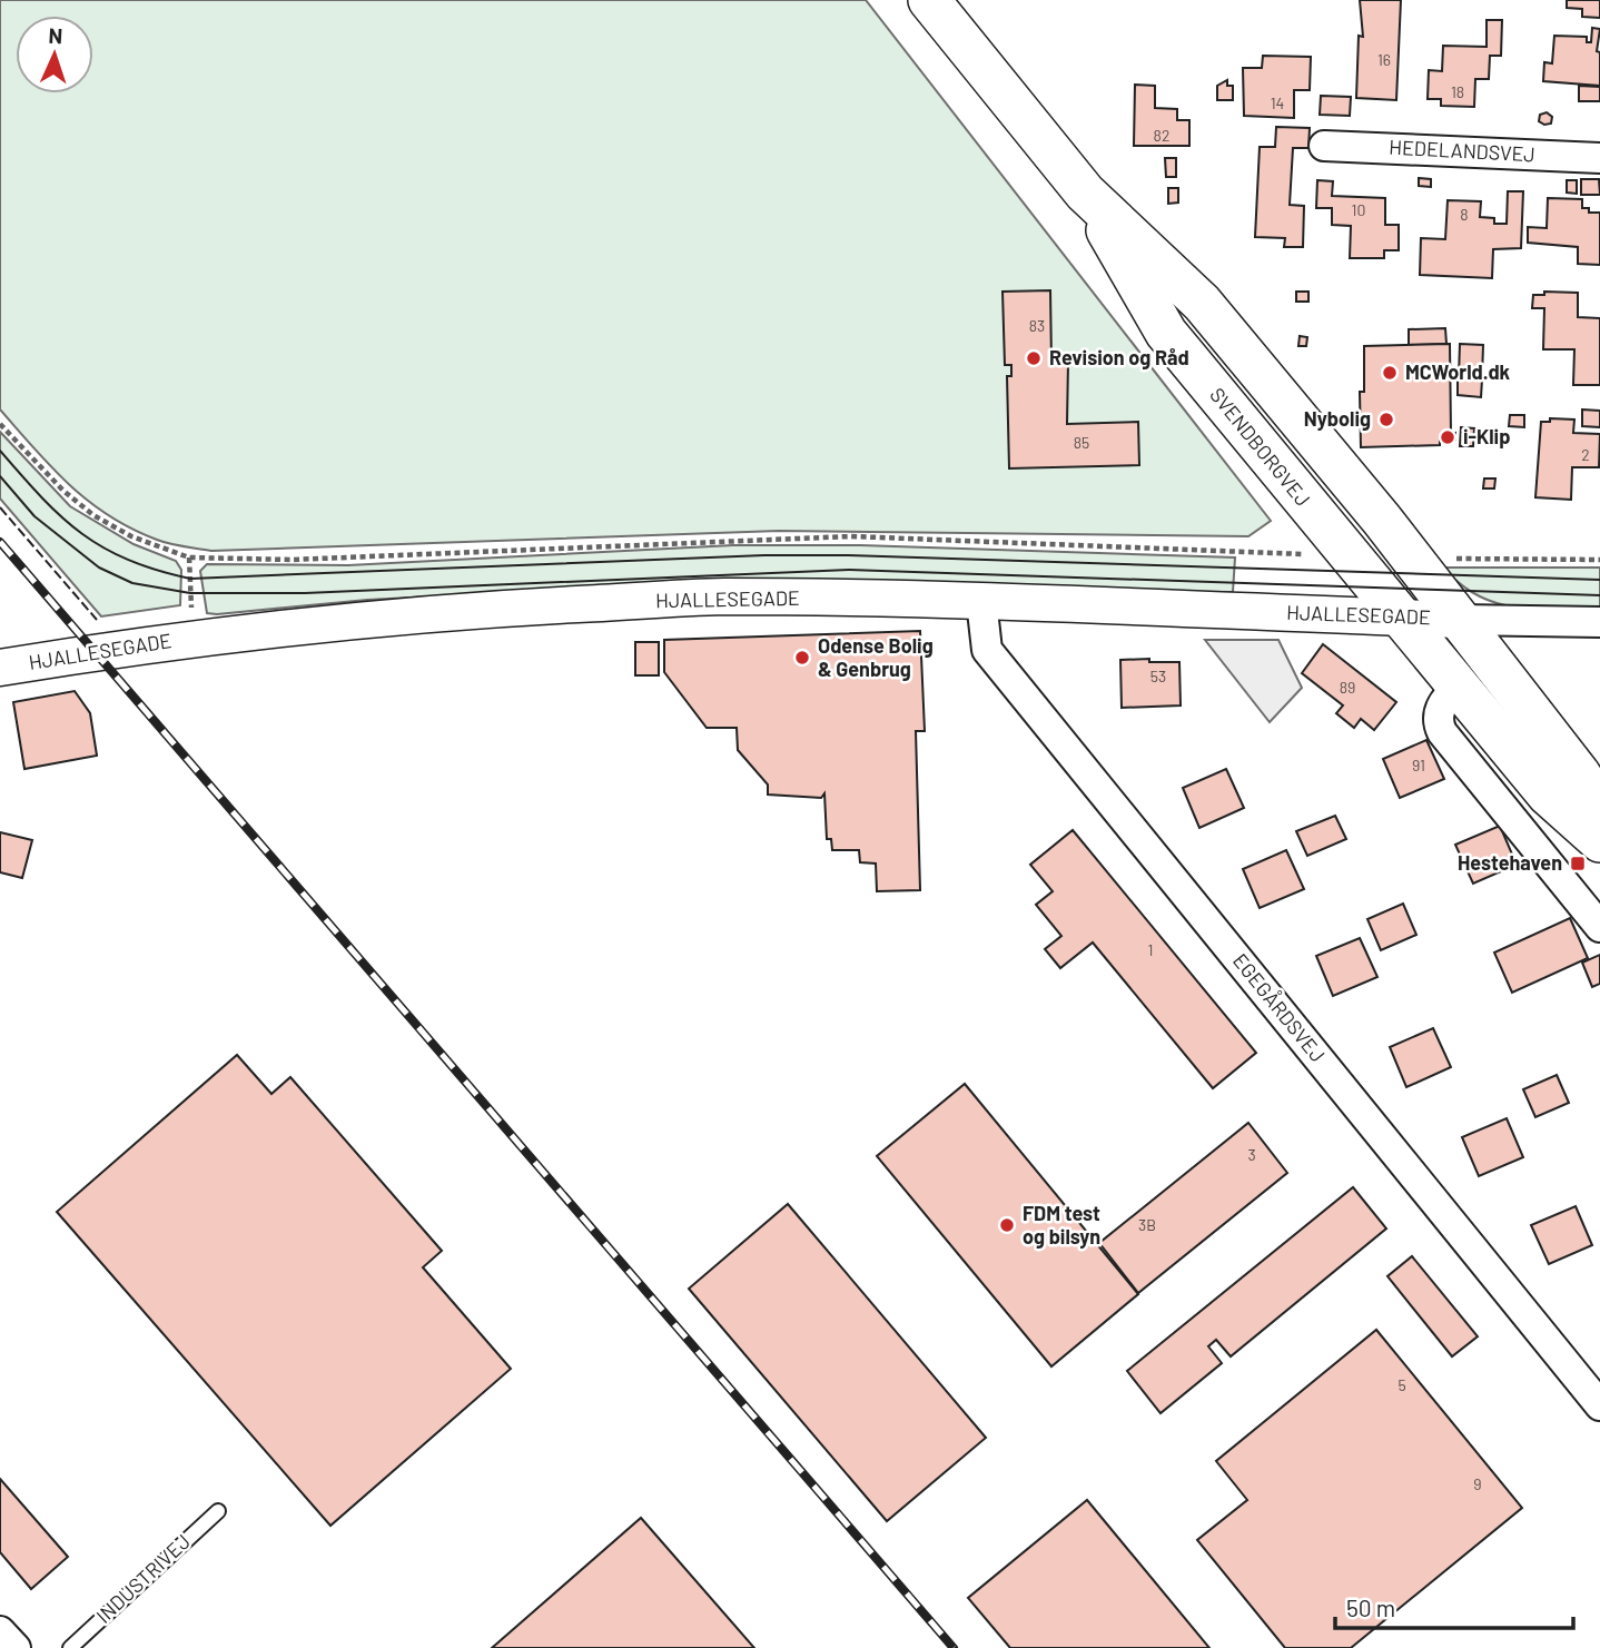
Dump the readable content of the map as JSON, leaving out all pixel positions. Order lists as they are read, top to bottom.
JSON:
{
  "streets": {
    "main road": ["SVENDBORGVEJ"],
    "street": ["HEDELANDSVEJ", "HJALLESEGADE", "EGEGÅRDSVEJ"],
    "lane": ["INDUSTRIVEJ"]
  },
  "crossings": [
    ["SVENDBORGVEJ", "HJALLESEGADE"],
    ["HJALLESEGADE", "EGEGÅRDSVEJ"]
  ],
  "places": {
    "other": [
      "Revision og Råd",
      "MCWorld.dk",
      "Nybolig",
      "i-Klip",
      "Odense Bolig & Genbrug",
      "FDM test og bilsyn"
    ],
    "transit": ["Hestehaven"]
  },
  "house_numbers": [
    "16",
    "18",
    "14",
    "82",
    "10",
    "8",
    "83",
    "85",
    "2",
    "53",
    "89",
    "91",
    "1",
    "3",
    "3B",
    "5",
    "9"
  ],
  "scale_bar": "50 m",
  "north": "top"
}
